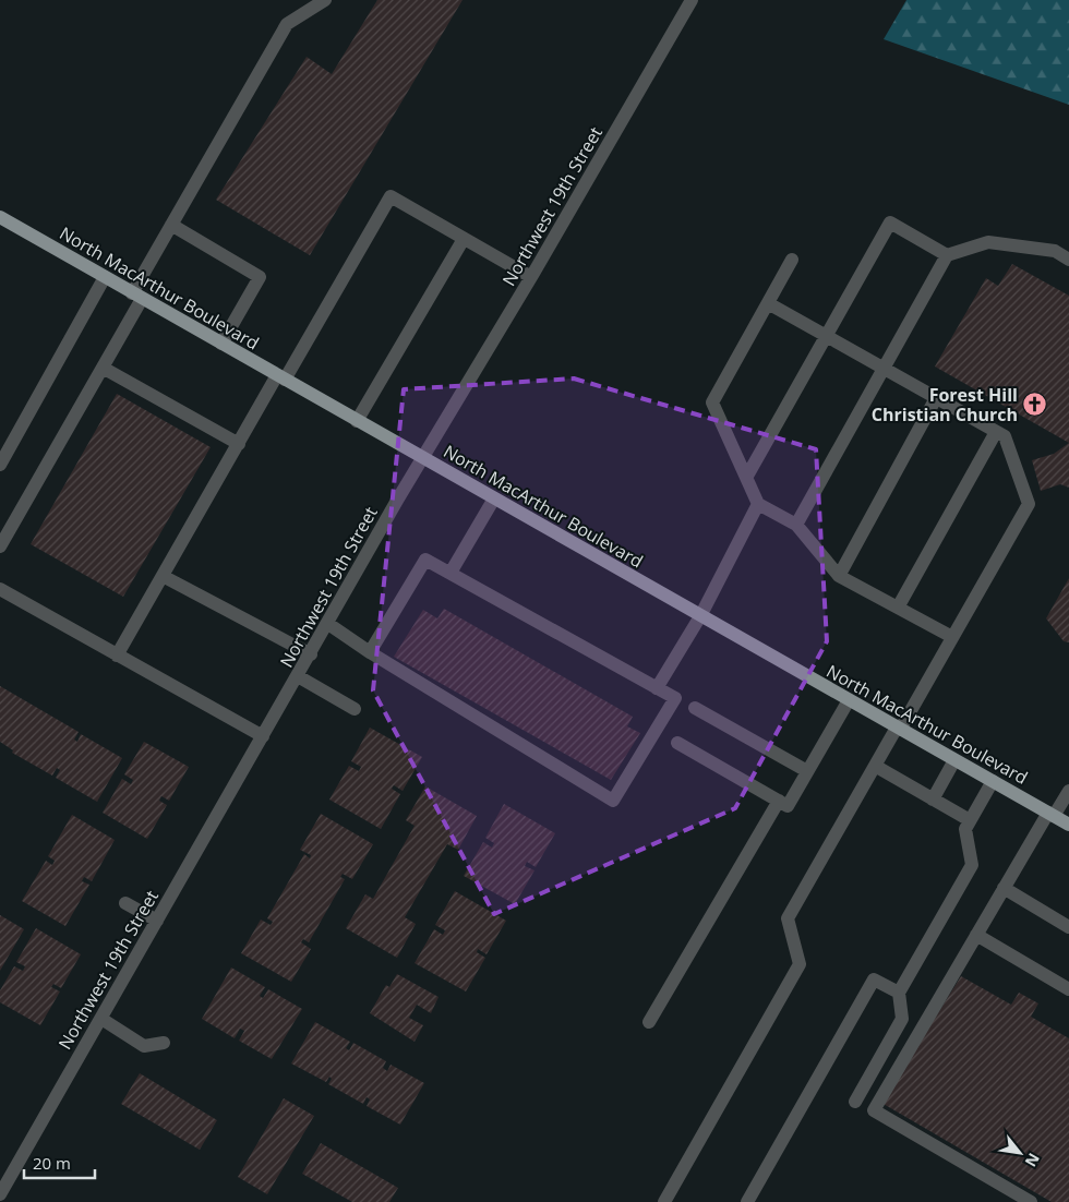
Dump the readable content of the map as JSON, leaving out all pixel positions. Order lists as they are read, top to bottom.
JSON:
{
  "streets": {
    "main road": ["North MacArthur Boulevard"],
    "street": ["Northwest 19th Street"]
  },
  "crossings": [
    ["Northwest 19th Street", "North MacArthur Boulevard"]
  ],
  "places": {
    "church": ["Forest Hill Christian Church"]
  },
  "scale_bar": "20 m",
  "north": "bottom right"
}
